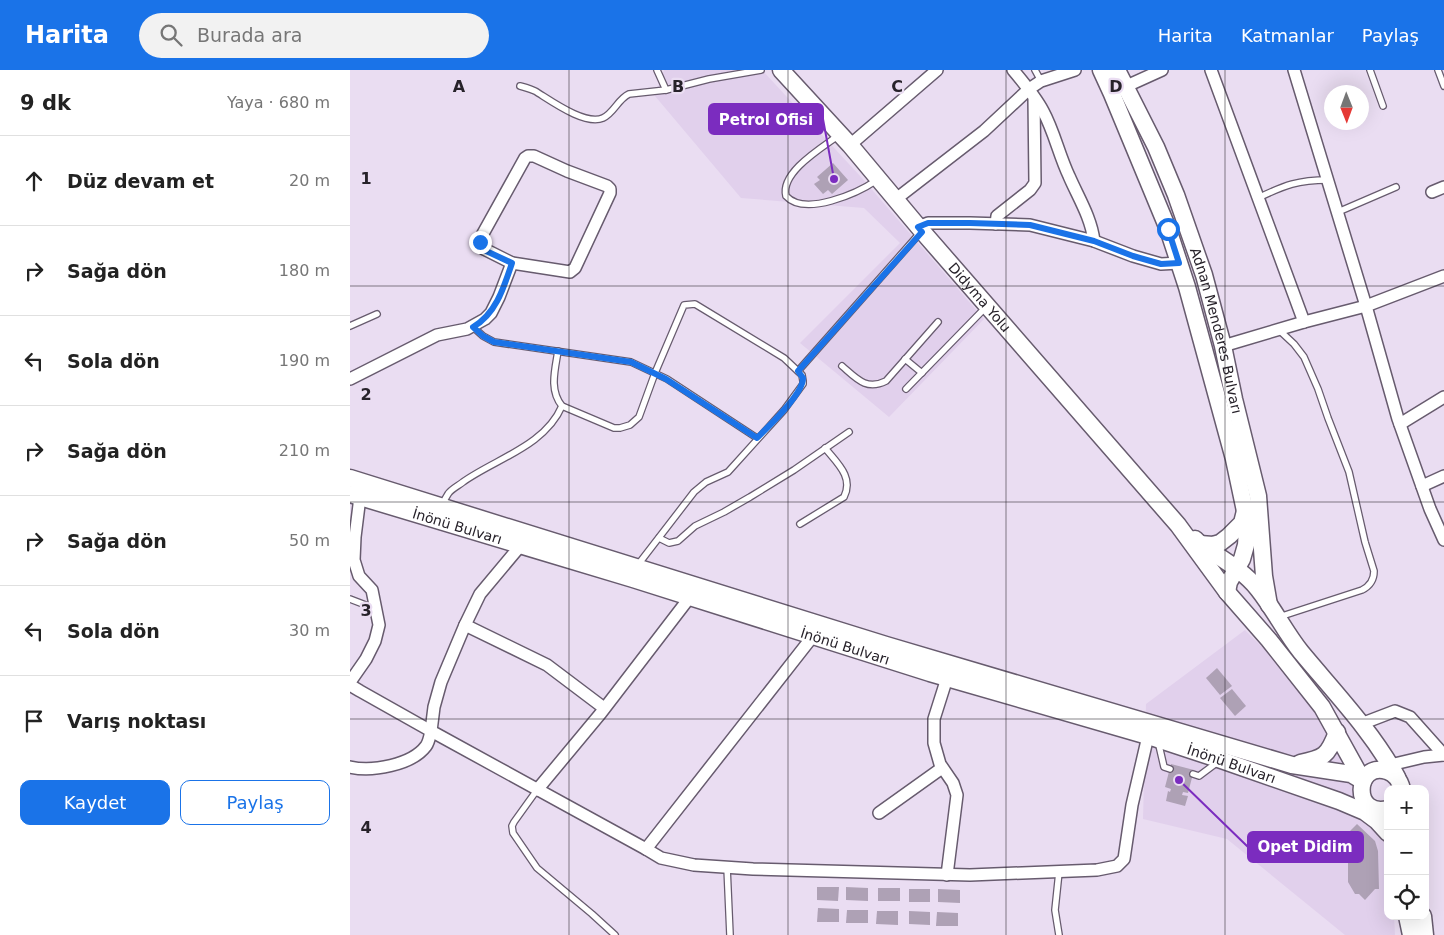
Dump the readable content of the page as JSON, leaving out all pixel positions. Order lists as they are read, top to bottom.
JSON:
{
  "streets": {
    "main road": ["Didyma Yolu", "Adnan Menderes Bulvarı", "İnönü Bulvarı"]
  },
  "places": ["Petrol Ofisi", "Opet Didim"],
  "north": "bottom",
  "page": {
    "header": "Harita",
    "search": "Burada ara",
    "nav": ["Harita", "Katmanlar", "Paylaş"],
    "heading": ["9 dk", "Yaya · 680 m"],
    "list": [
      ["Düz devam et", "20 m"],
      ["Sağa dön", "180 m"],
      ["Sola dön", "190 m"],
      ["Sağa dön", "210 m"],
      ["Sağa dön", "50 m"],
      ["Sola dön", "30 m"],
      "Varış noktası"
    ],
    "buttons": ["Kaydet", "Paylaş"],
    "map_buttons": ["+", "−"]
  },
  "grid": {
    "columns": [
      "A",
      "B",
      "C",
      "D"
    ],
    "rows": [
      "1",
      "2",
      "3",
      "4"
    ]
  }
}
